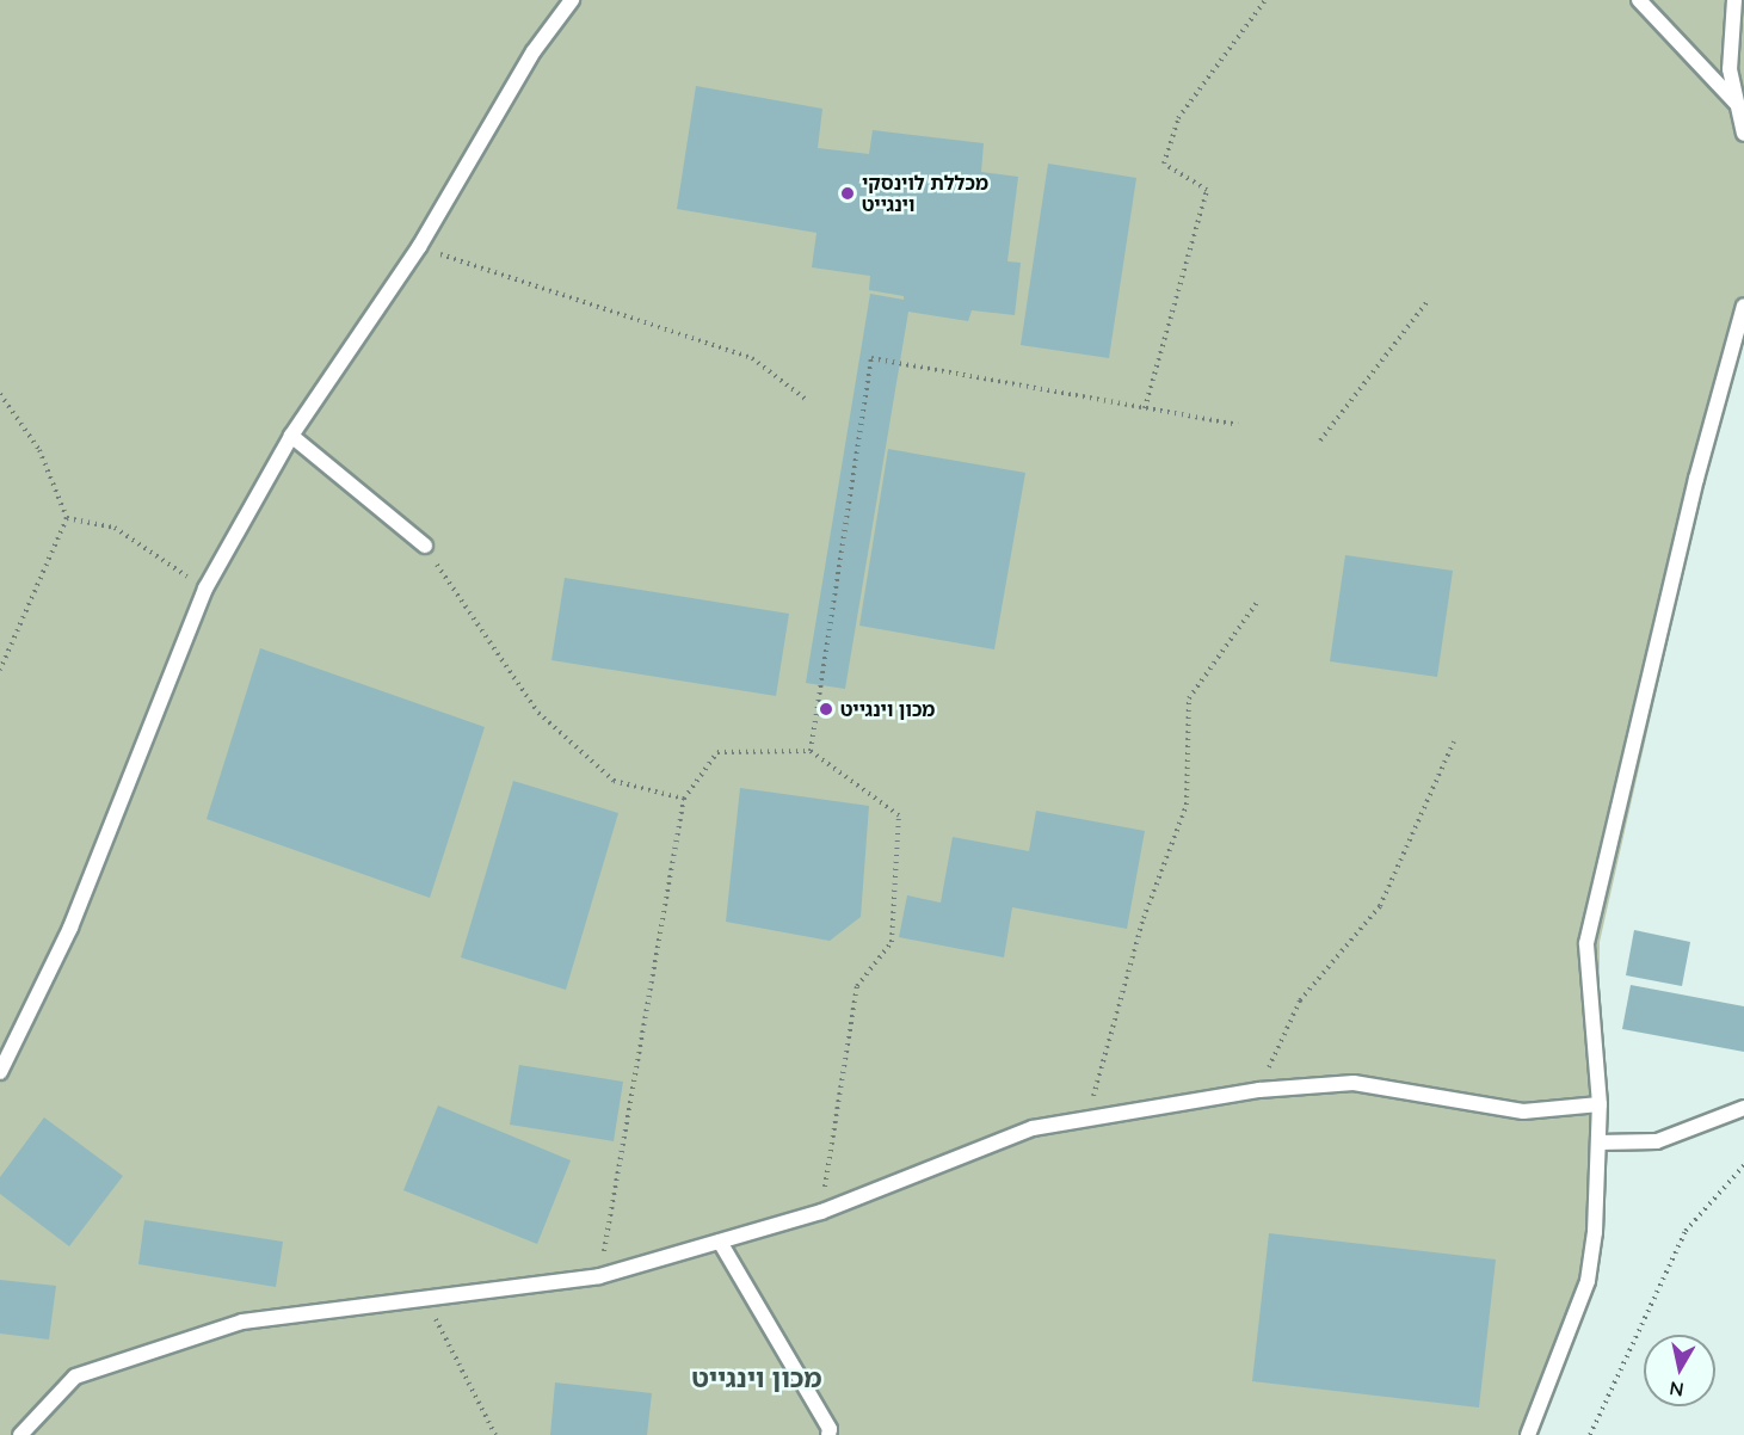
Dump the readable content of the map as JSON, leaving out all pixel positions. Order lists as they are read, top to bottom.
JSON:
{
  "districts": ["מכון וינגייט"],
  "places": ["מכללת לוינסקי וינגייט", "מכון וינגייט"],
  "north": "bottom"
}
